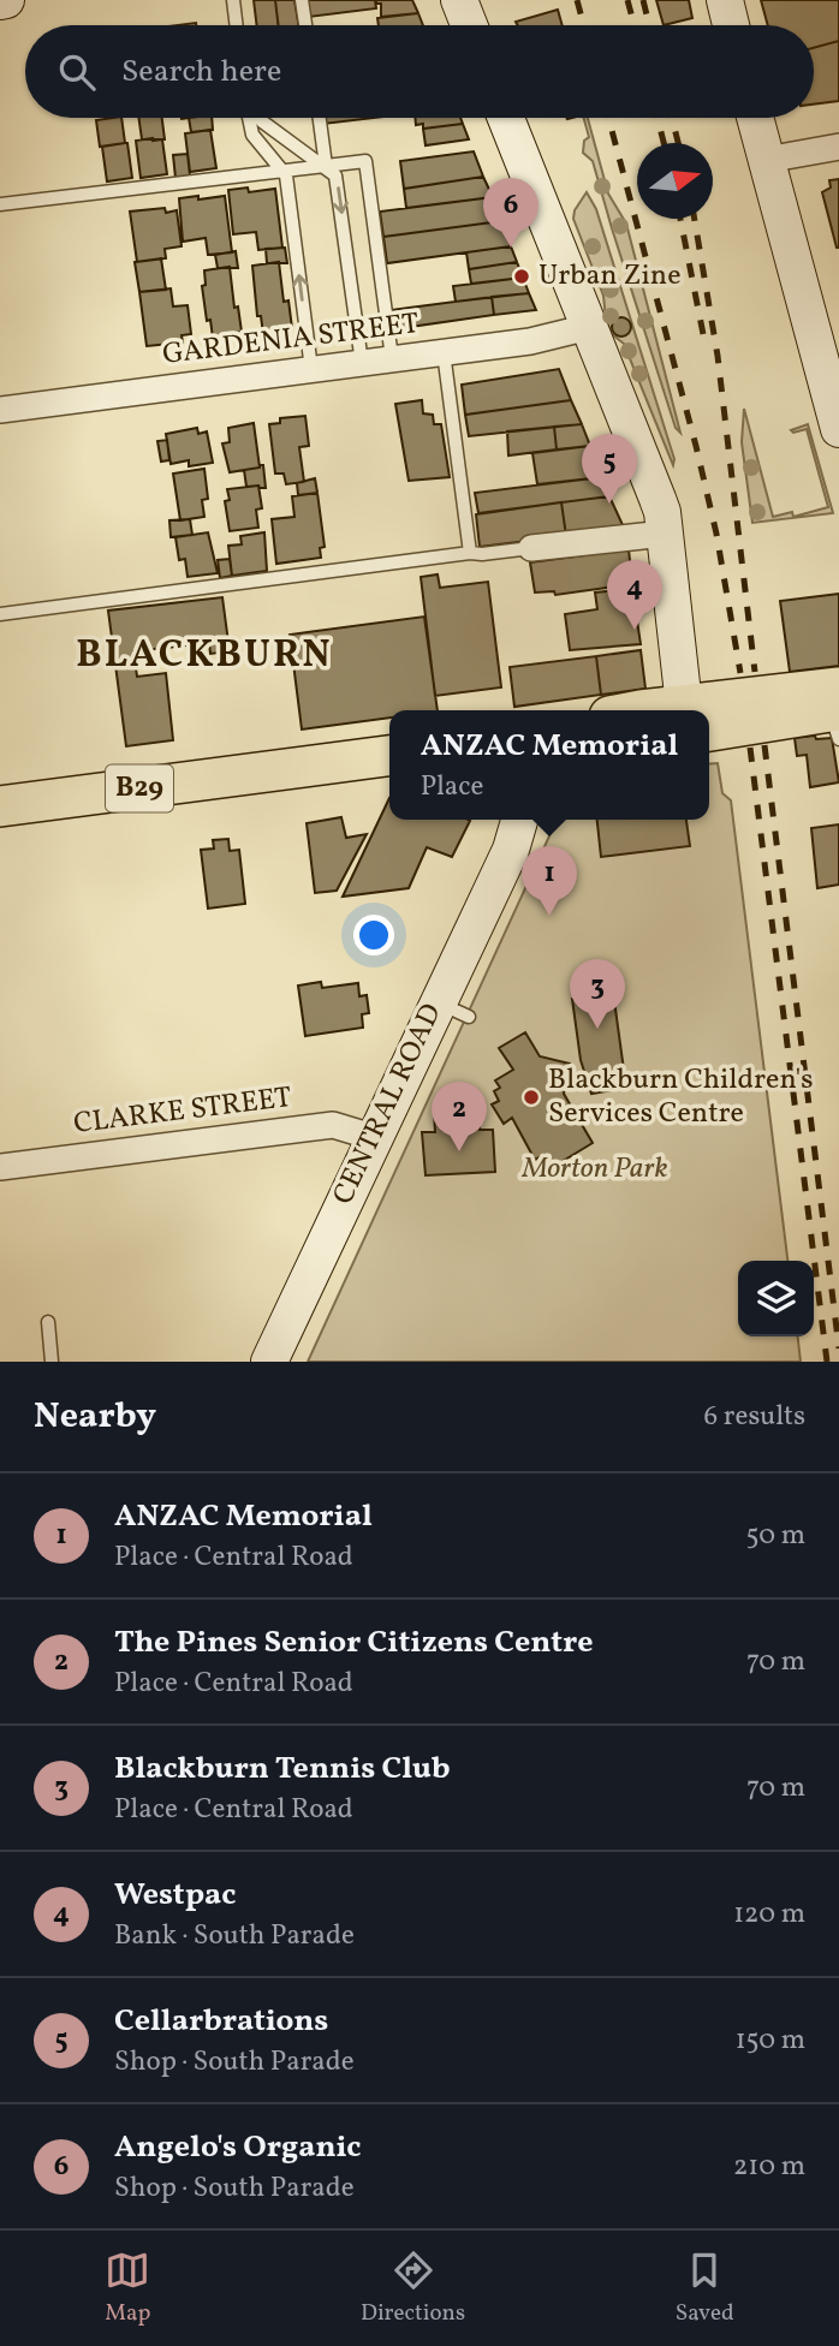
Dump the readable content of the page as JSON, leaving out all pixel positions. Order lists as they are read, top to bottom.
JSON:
{
  "streets": {
    "main road": ["B29"],
    "street": ["GARDENIA STREET", "CENTRAL ROAD", "CLARKE STREET"]
  },
  "crossings": [
    ["CENTRAL ROAD", "CLARKE STREET"]
  ],
  "districts": ["BLACKBURN"],
  "parks": ["Morton Park"],
  "places": ["Urban Zine", "Blackburn Children's Services Centre"],
  "north": "right",
  "page": {
    "search": "Search here",
    "pins": [
      "6",
      "5",
      "4",
      "1",
      "3",
      "2"
    ],
    "popup": ["ANZAC Memorial", "Place"],
    "heading": ["Nearby", "6 results"],
    "list": [
      {
        "mark": "1",
        "name": "ANZAC Memorial",
        "note": "Place · Central Road",
        "value": "50 m"
      },
      {
        "mark": "2",
        "name": "The Pines Senior Citizens Centre",
        "note": "Place · Central Road",
        "value": "70 m"
      },
      {
        "mark": "3",
        "name": "Blackburn Tennis Club",
        "note": "Place · Central Road",
        "value": "70 m"
      },
      {
        "mark": "4",
        "name": "Westpac",
        "note": "Bank · South Parade",
        "value": "120 m"
      },
      {
        "mark": "5",
        "name": "Cellarbrations",
        "note": "Shop · South Parade",
        "value": "150 m"
      },
      {
        "mark": "6",
        "name": "Angelo's Organic",
        "note": "Shop · South Parade",
        "value": "210 m"
      }
    ],
    "nav": ["Map", "Directions", "Saved"]
  }
}
